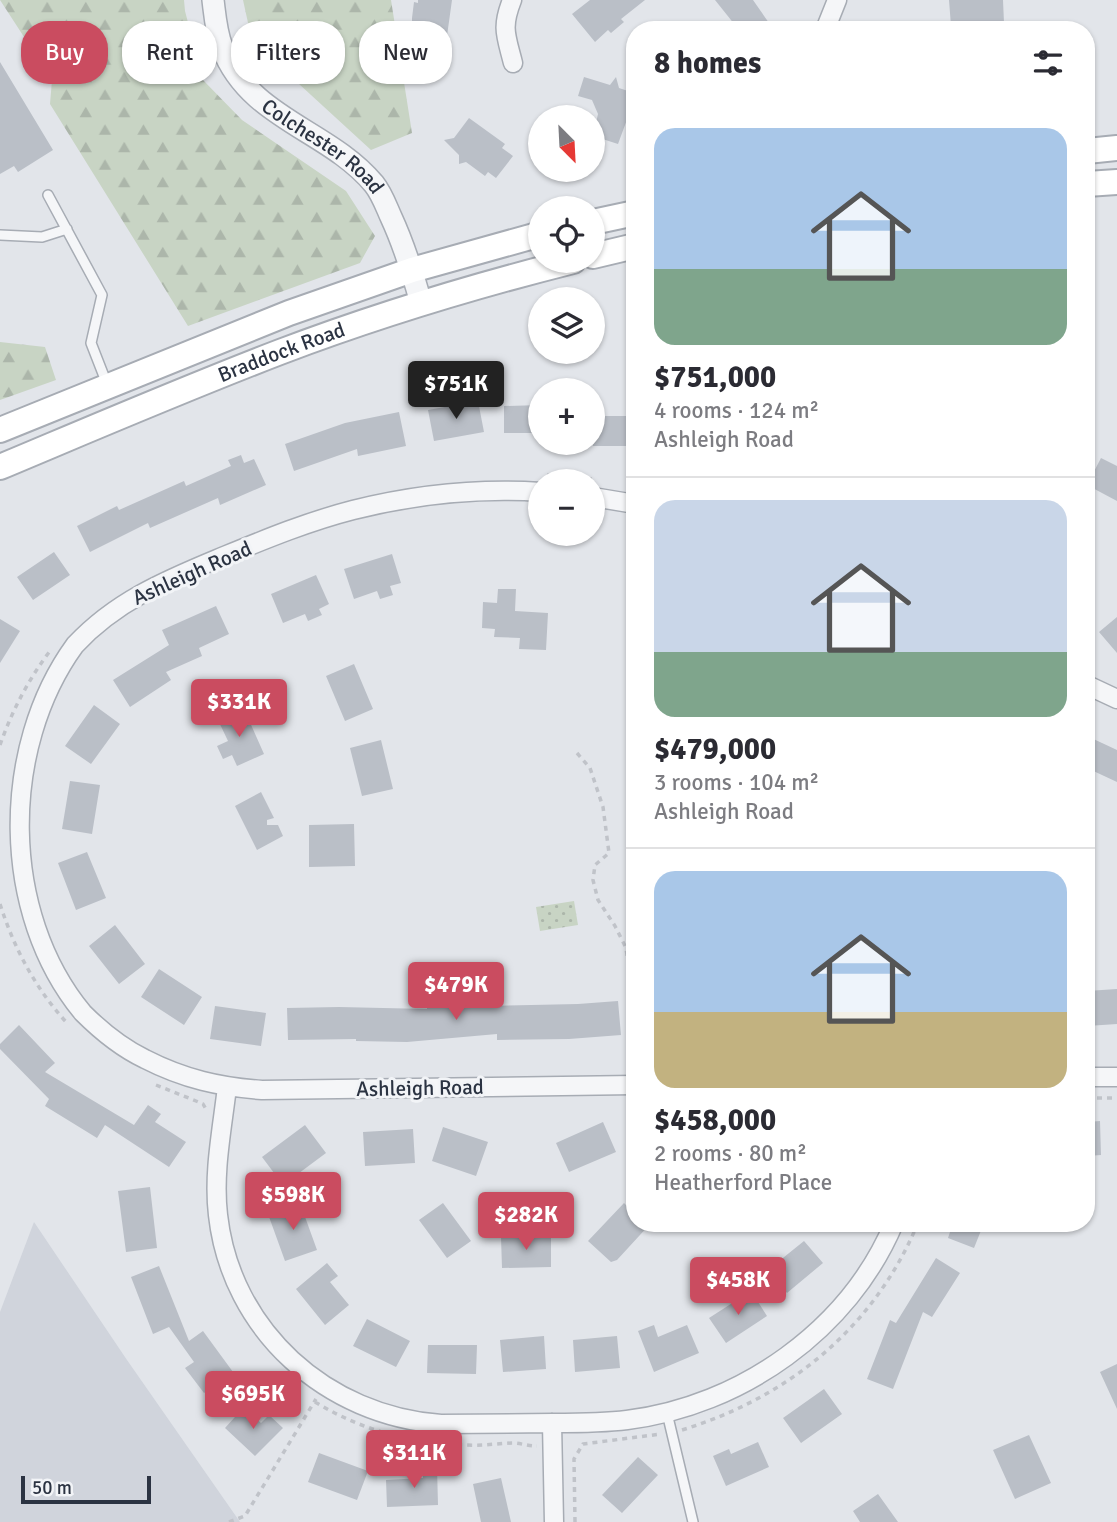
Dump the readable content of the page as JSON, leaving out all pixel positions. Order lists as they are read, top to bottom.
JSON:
{
  "streets": {
    "main road": ["Braddock Road"],
    "street": ["Colchester Road", "Ashleigh Road"]
  },
  "crossings": [
    ["Colchester Road", "Braddock Road"]
  ],
  "scale_bar": "50 m",
  "north": "bottom right",
  "page": {
    "chip": [
      "Buy",
      "Rent",
      "Filters",
      "New"
    ],
    "heading": "8 homes",
    "map_buttons": ["+", "−"],
    "list": [
      {
        "name": "$751,000",
        "note": "4 rooms · 124 m² · Ashleigh Road"
      },
      {
        "name": "$479,000",
        "note": "3 rooms · 104 m² · Ashleigh Road"
      },
      {
        "name": "$458,000",
        "note": "2 rooms · 80 m² · Heatherford Place"
      }
    ],
    "price": [
      "$751K",
      "$331K",
      "$479K",
      "$598K",
      "$282K",
      "$458K",
      "$695K",
      "$311K"
    ],
    "scale": "50 m"
  }
}
